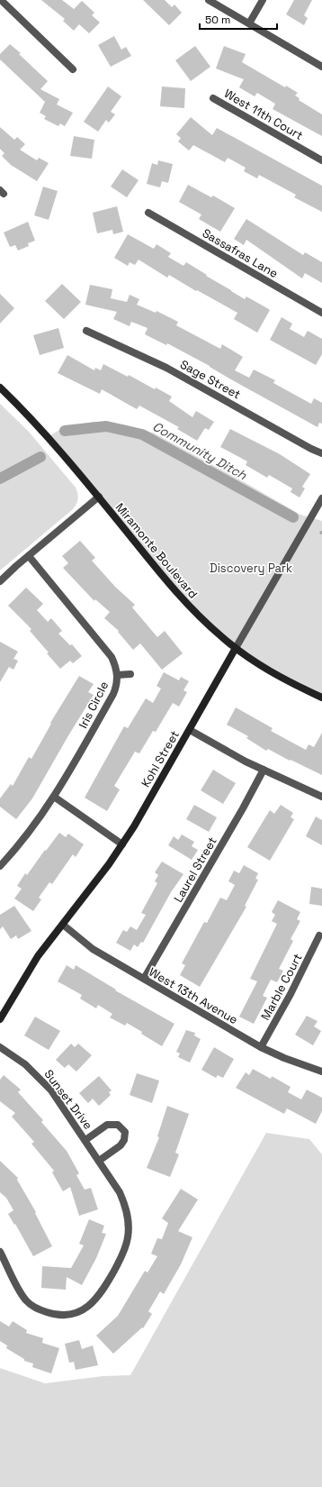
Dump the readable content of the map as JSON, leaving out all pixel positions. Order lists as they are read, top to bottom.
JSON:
{
  "streets": {
    "street": [
      "West 11th Court",
      "Sassafras Lane",
      "Sage Street",
      "Miramonte Boulevard",
      "Iris Circle",
      "Kohl Street",
      "Laurel Street",
      "Marble Court",
      "West 13th Avenue",
      "Sunset Drive"
    ]
  },
  "crossings": [
    ["Miramonte Boulevard", "Kohl Street"],
    ["Kohl Street", "West 13th Avenue"],
    ["Laurel Street", "West 13th Avenue"],
    ["Marble Court", "West 13th Avenue"]
  ],
  "water": ["Community Ditch"],
  "parks": ["Discovery Park"],
  "scale_bar": "50 m"
}
